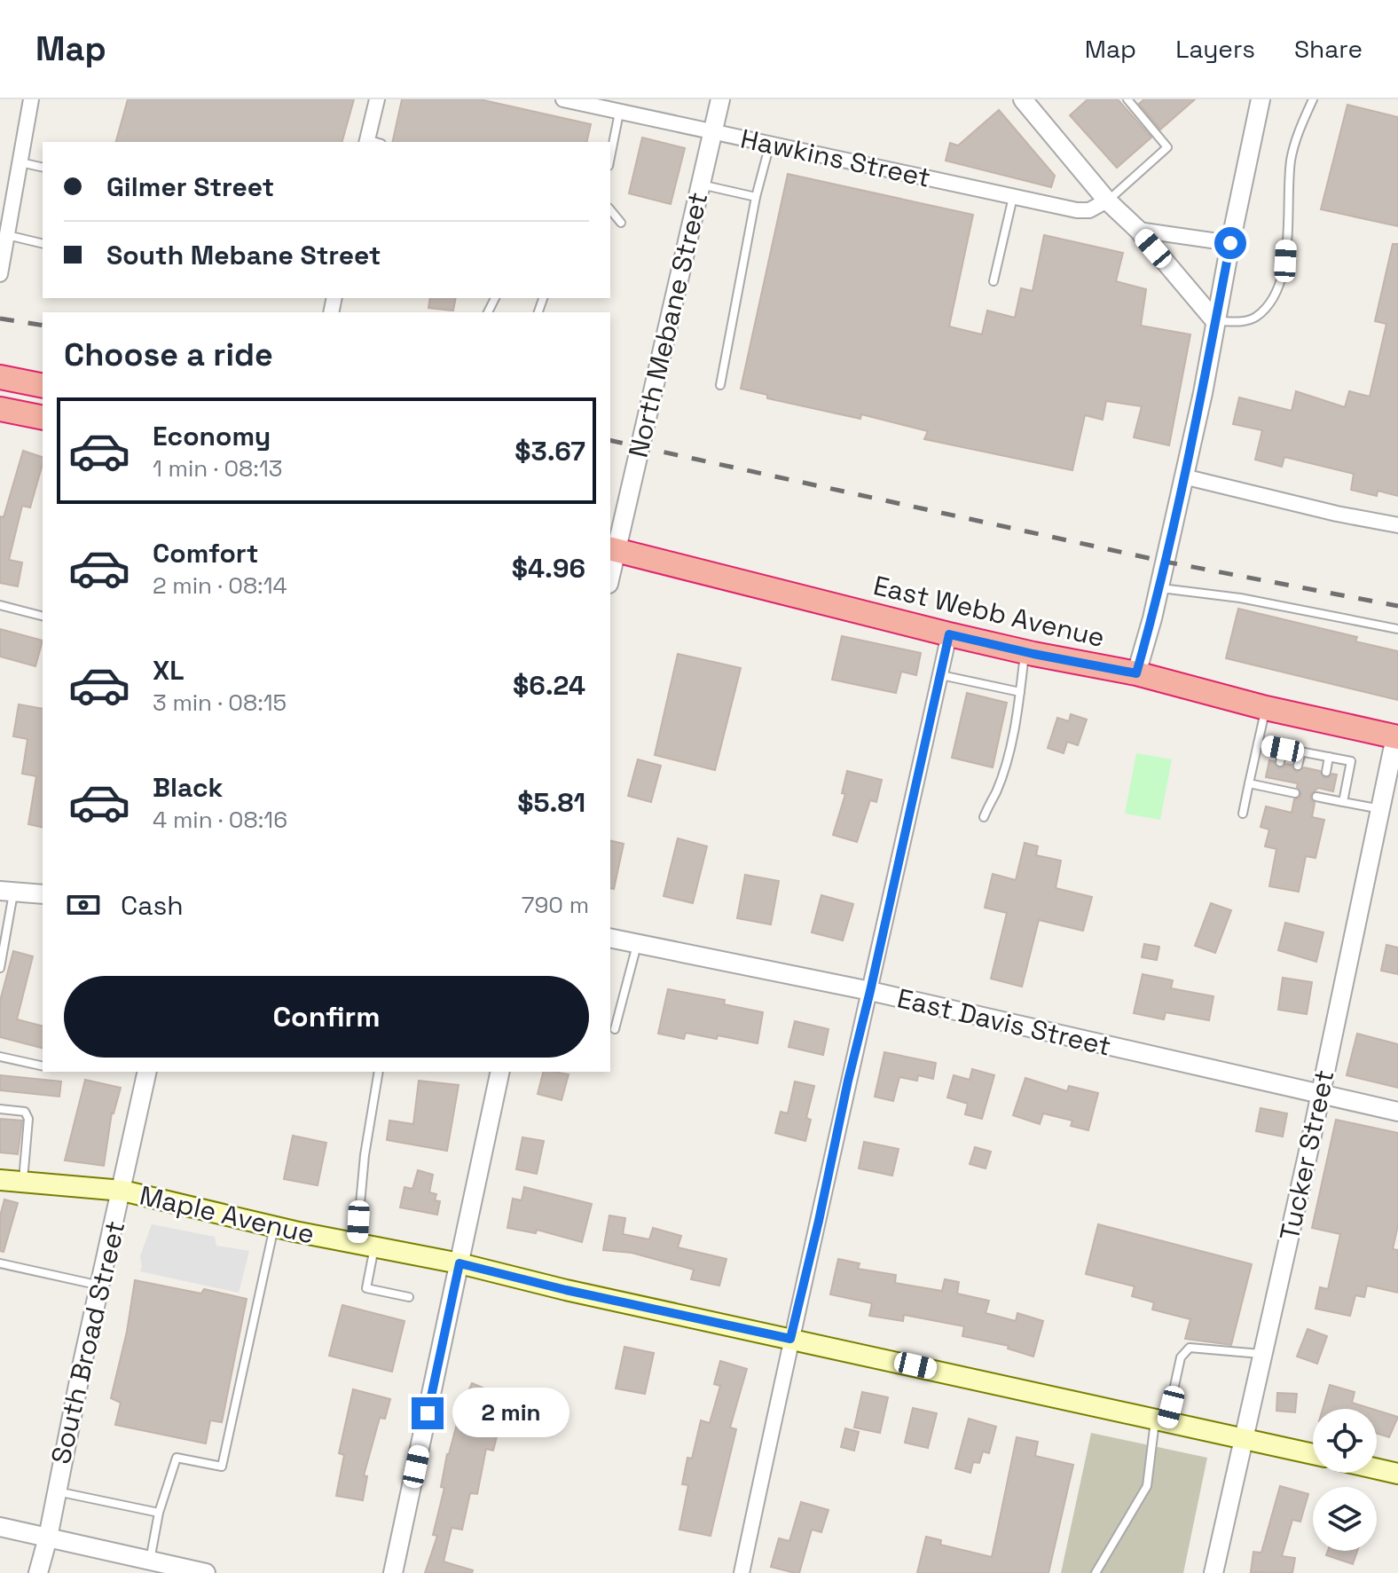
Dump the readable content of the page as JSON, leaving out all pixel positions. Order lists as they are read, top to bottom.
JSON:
{
  "streets": {
    "highway": ["East Webb Avenue"],
    "main road": ["Maple Avenue"],
    "street": [
      "Hawkins Street",
      "North Mebane Street",
      "East Davis Street",
      "Tucker Street",
      "South Broad Street"
    ]
  },
  "crossings": [
    ["Hawkins Street", "North Mebane Street"],
    ["North Mebane Street", "East Webb Avenue"],
    ["East Webb Avenue", "Tucker Street"],
    ["East Davis Street", "Tucker Street"],
    ["Tucker Street", "Maple Avenue"],
    ["Maple Avenue", "South Broad Street"]
  ],
  "page": {
    "header": "Map",
    "nav": ["Map", "Layers", "Share"],
    "banner": ["Gilmer Street", "South Mebane Street"],
    "heading": "Choose a ride",
    "list": [
      {
        "name": "Economy",
        "note": "1 min · 08:13",
        "value": "$3.67"
      },
      {
        "name": "Comfort",
        "note": "2 min · 08:14",
        "value": "$4.96"
      },
      {
        "name": "XL",
        "note": "3 min · 08:15",
        "value": "$6.24"
      },
      {
        "name": "Black",
        "note": "4 min · 08:16",
        "value": "$5.81"
      }
    ],
    "pay": ["Cash", "790 m"],
    "buttons": "Confirm",
    "bubble": "2 min"
  }
}
